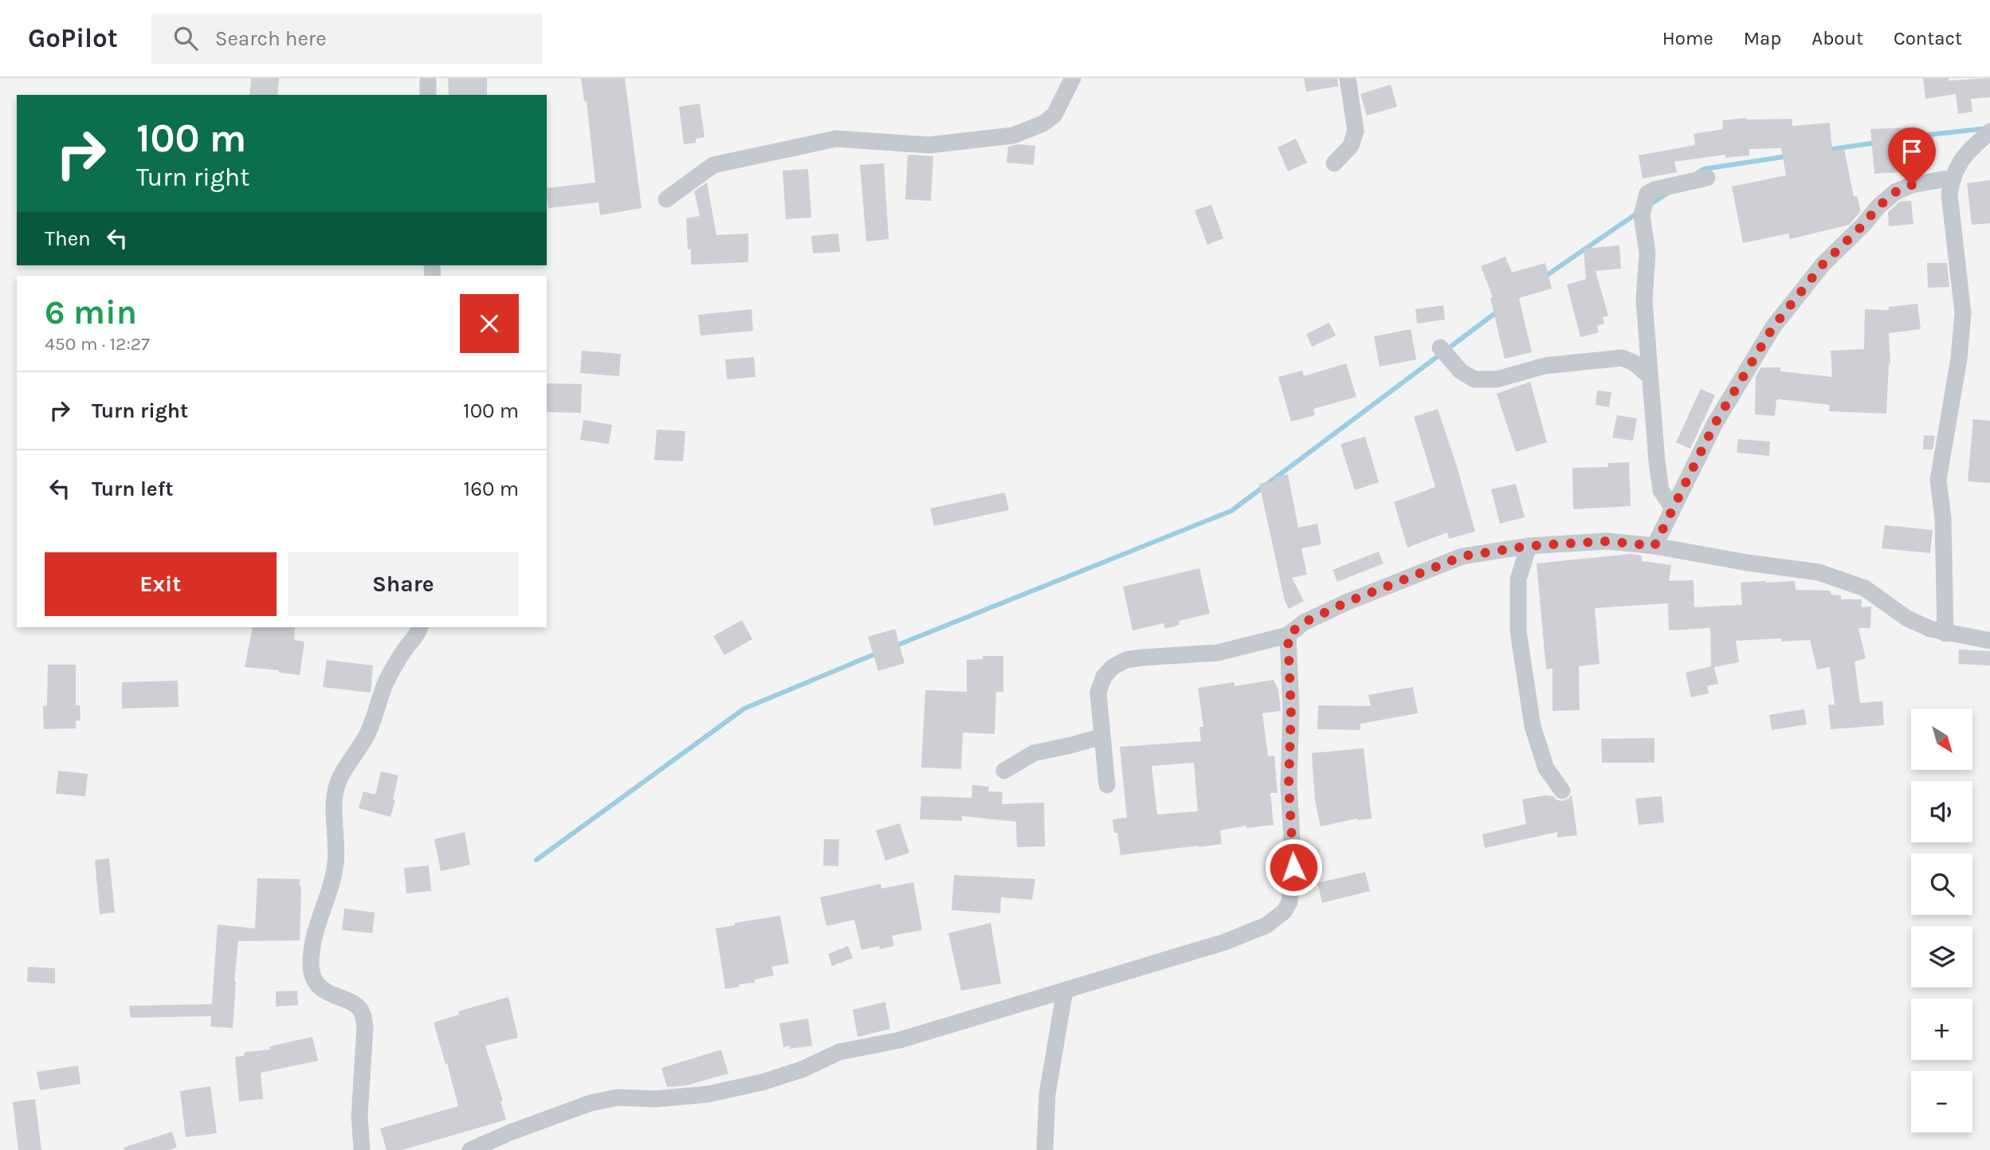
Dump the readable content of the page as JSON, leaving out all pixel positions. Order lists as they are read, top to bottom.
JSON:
{
  "north": "bottom right",
  "page": {
    "header": "GoPilot",
    "search": "Search here",
    "nav": [
      "Home",
      "Map",
      "About",
      "Contact"
    ],
    "turn": ["100 m", "Turn right"],
    "then": "Then",
    "heading": ["6 min", "450 m · 12:27"],
    "list": [
      {
        "name": "Turn right",
        "value": "100 m"
      },
      {
        "name": "Turn left",
        "value": "160 m"
      }
    ],
    "buttons": ["Exit", "Share"],
    "map_buttons": ["+", "−"]
  }
}
